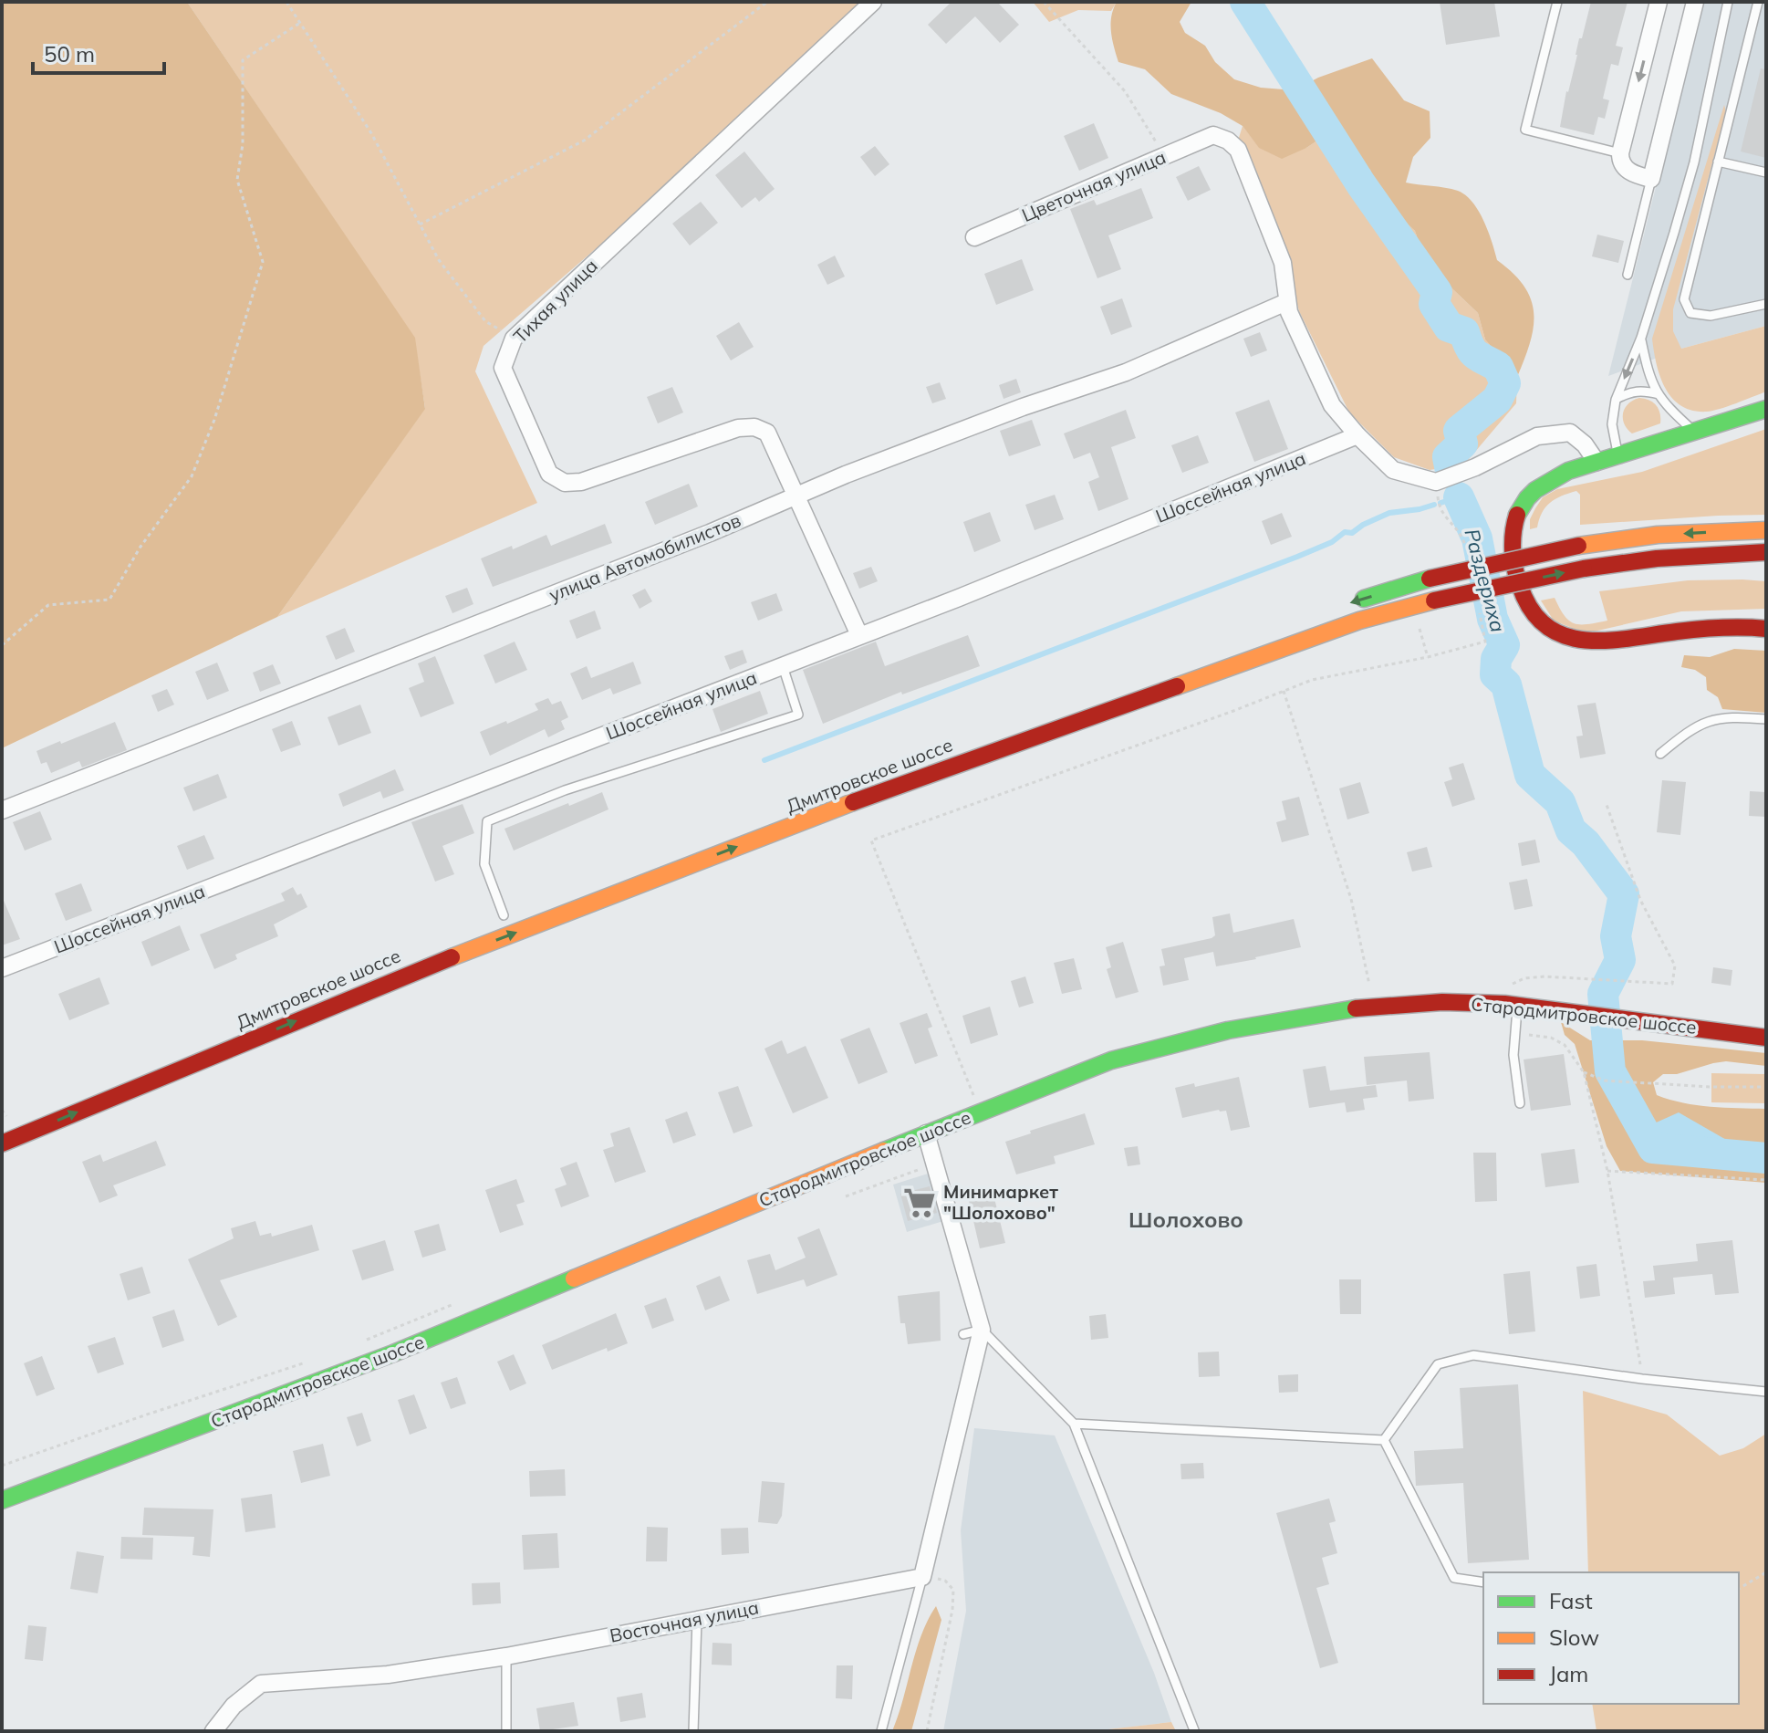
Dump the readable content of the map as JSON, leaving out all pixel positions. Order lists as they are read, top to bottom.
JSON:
{
  "streets": {
    "main road": ["Дмитровское шоссе", "Стародмитровское шоссе"],
    "street": [
      "Цветочная улица",
      "Тихая улица",
      "Шоссейная улица",
      "улица Автомобилистов",
      "Восточная улица"
    ]
  },
  "crossings": [
    ["Цветочная улица", "улица Автомобилистов"],
    ["Тихая улица", "Шоссейная улица"],
    ["Тихая улица", "улица Автомобилистов"]
  ],
  "districts": ["Шолохово"],
  "water": ["Раздериха"],
  "places": {
    "supermarket": ["Минимаркет \"Шолохово\""]
  },
  "legend": ["Fast", "Slow", "Jam"],
  "scale_bar": "50 m"
}
